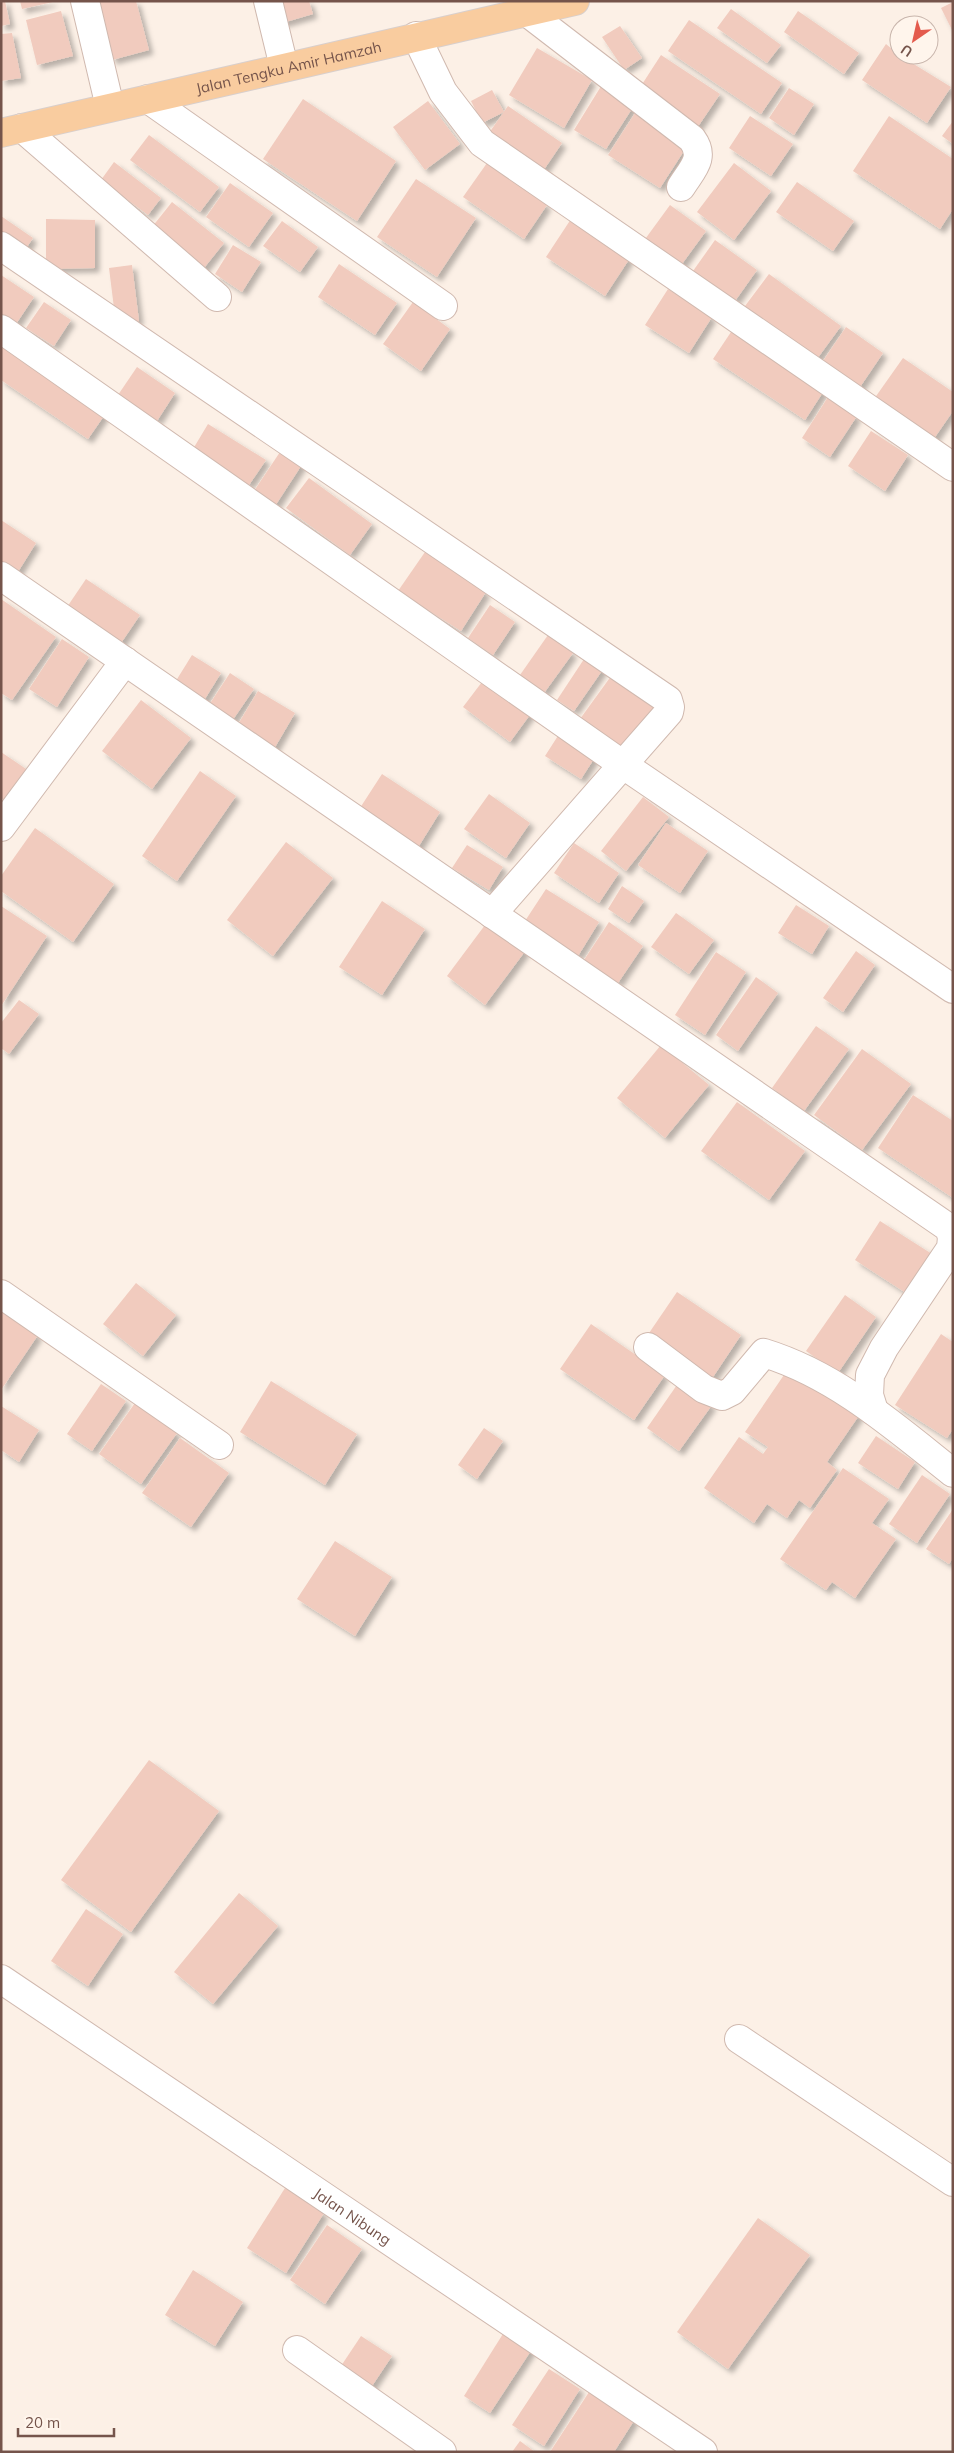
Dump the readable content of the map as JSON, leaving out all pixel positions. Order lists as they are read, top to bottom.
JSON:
{
  "streets": {
    "main road": ["Jalan Tengku Amir Hamzah"],
    "street": ["Jalan Nibung"]
  },
  "scale_bar": "20 m",
  "north": "bottom left"
}
